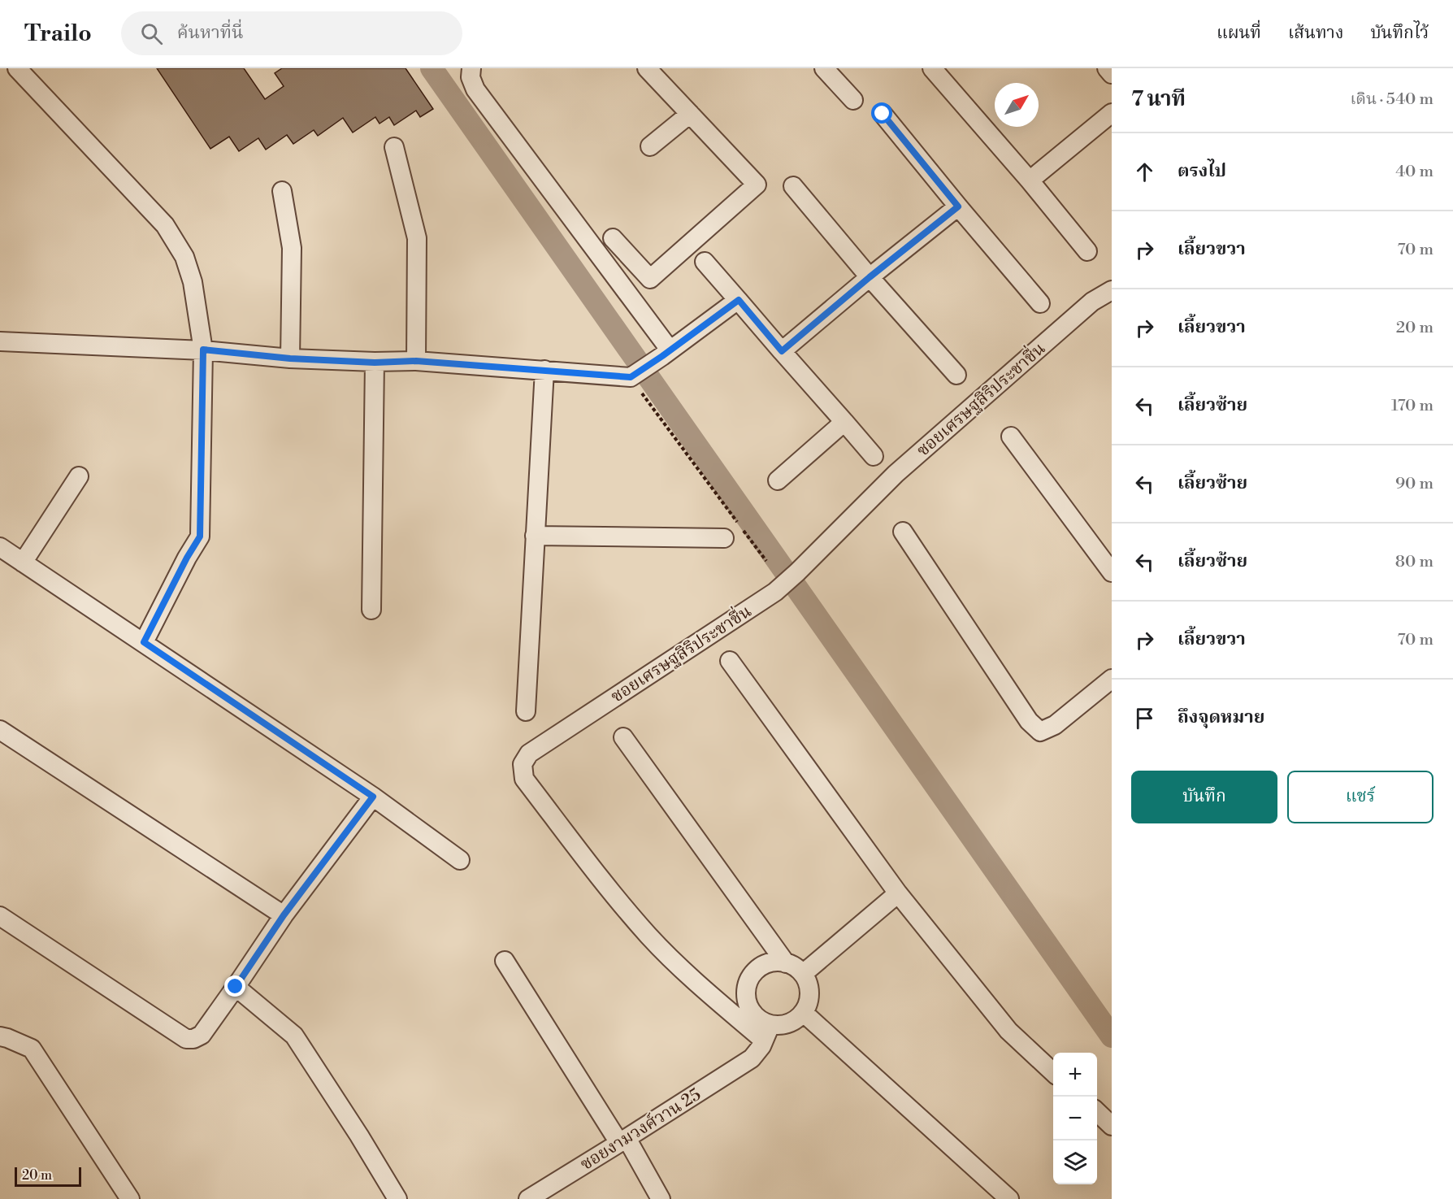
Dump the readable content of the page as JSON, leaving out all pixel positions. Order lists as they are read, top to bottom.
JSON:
{
  "streets": {
    "street": ["ซอยเศรษฐสิริประชาชื่น", "ซอยงามวงศ์วาน 25"]
  },
  "crossings": [
    ["ซอยเศรษฐสิริประชาชื่น", "ซอยงามวงศ์วาน 25"]
  ],
  "scale_bar": "20 m",
  "north": "top right",
  "page": {
    "header": "Trailo",
    "search": "ค้นหาที่นี่",
    "nav": ["แผนที่", "เส้นทาง", "บันทึกไว้"],
    "heading": ["7 นาที", "เดิน · 540 m"],
    "list": [
      ["ตรงไป", "40 m"],
      ["เลี้ยวขวา", "70 m"],
      ["เลี้ยวขวา", "20 m"],
      ["เลี้ยวซ้าย", "170 m"],
      ["เลี้ยวซ้าย", "90 m"],
      ["เลี้ยวซ้าย", "80 m"],
      ["เลี้ยวขวา", "70 m"],
      "ถึงจุดหมาย"
    ],
    "buttons": ["บันทึก", "แชร์"],
    "map_buttons": ["+", "−"],
    "scale": "20 m"
  }
}
